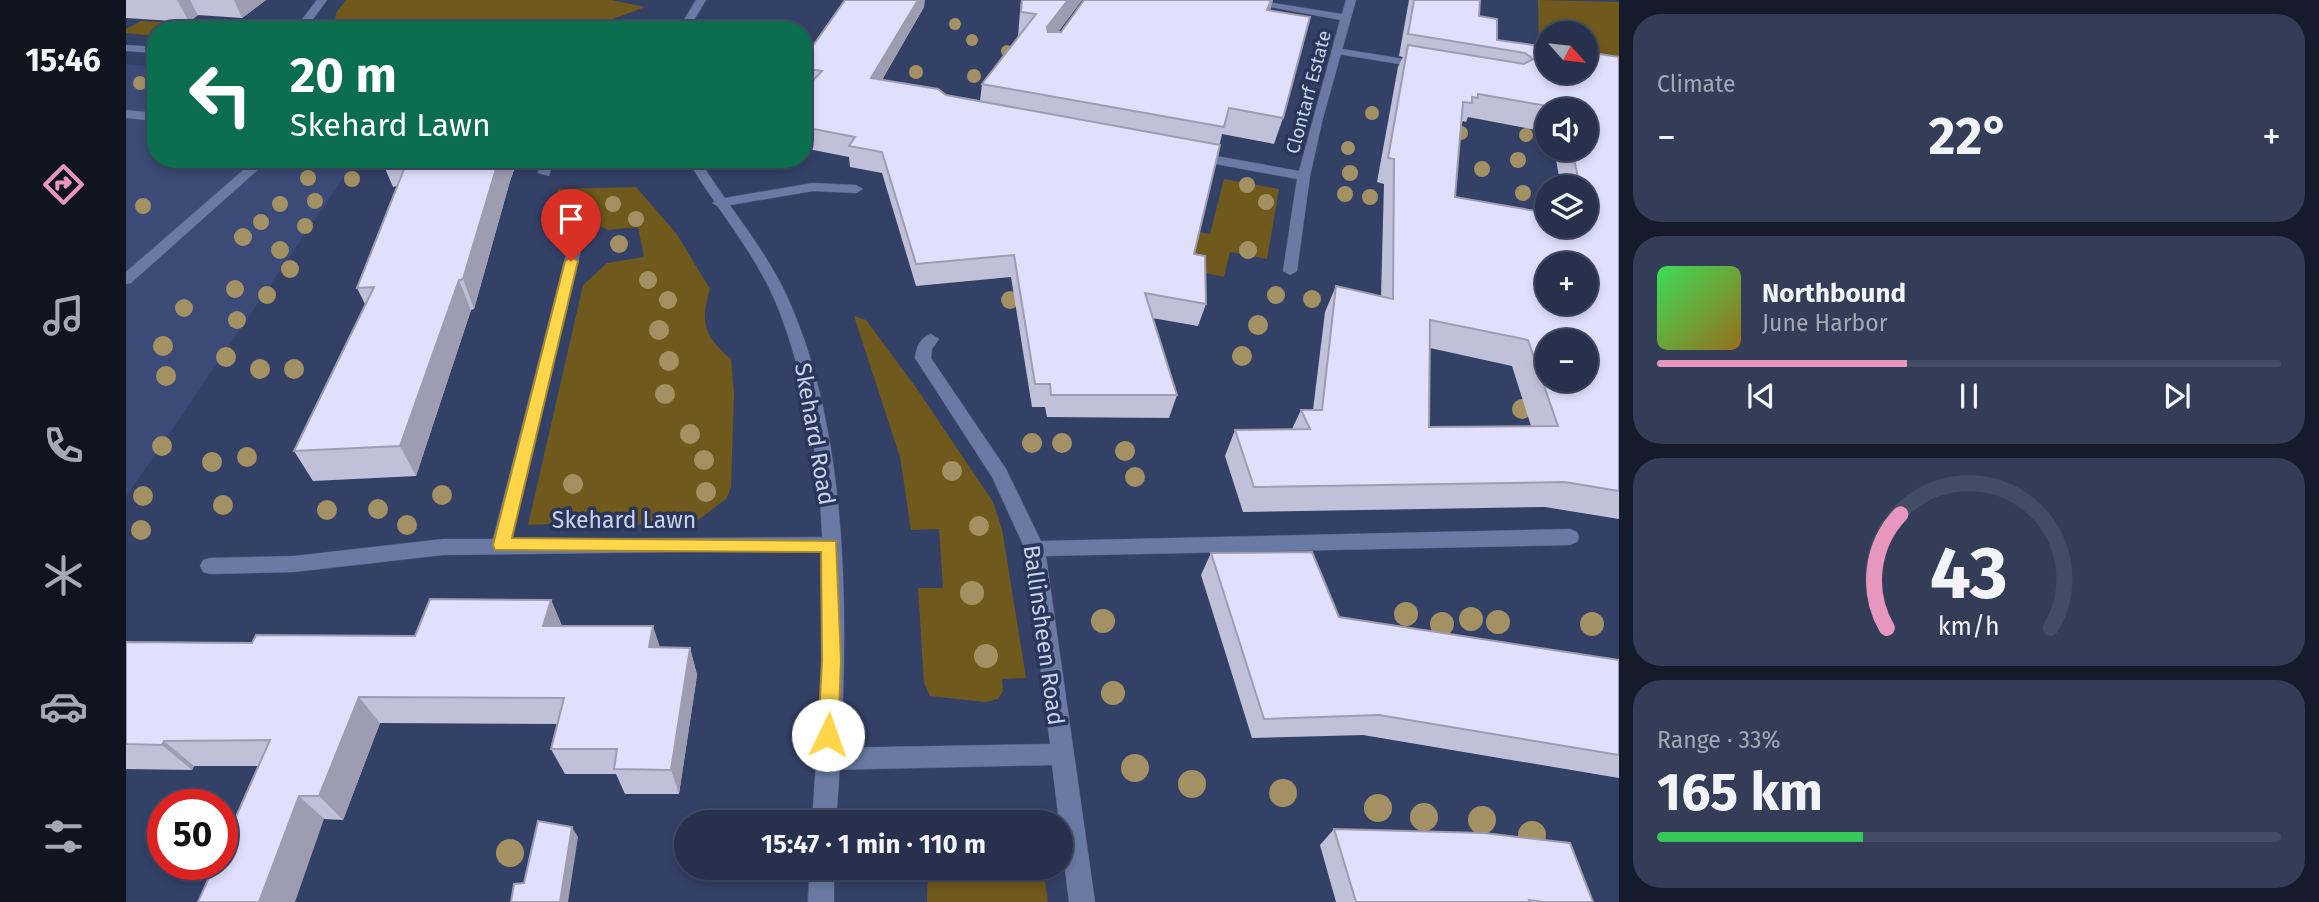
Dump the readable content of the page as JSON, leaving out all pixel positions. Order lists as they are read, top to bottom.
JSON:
{
  "streets": {
    "street": [
      "Clontarf Estate",
      "Skehard Road",
      "Skehard Lawn",
      "Ballinsheen Road"
    ]
  },
  "crossings": [
    ["Skehard Road", "Skehard Lawn"],
    ["Skehard Road", "Ballinsheen Road"]
  ],
  "north": "bottom right",
  "page": {
    "tabs": "15:46",
    "tile": [
      "Climate",
      ["Range · 33%", "165 km"]
    ],
    "map_buttons": ["+", "−"],
    "turn": ["20 m", "Skehard Lawn"],
    "heat": ["−", "22°", "+"],
    "song": ["Northbound", "June Harbor"],
    "limit": "50",
    "trip": "15:47 · 1 min · 110 m",
    "gauge": ["43", "km/h"]
  }
}
